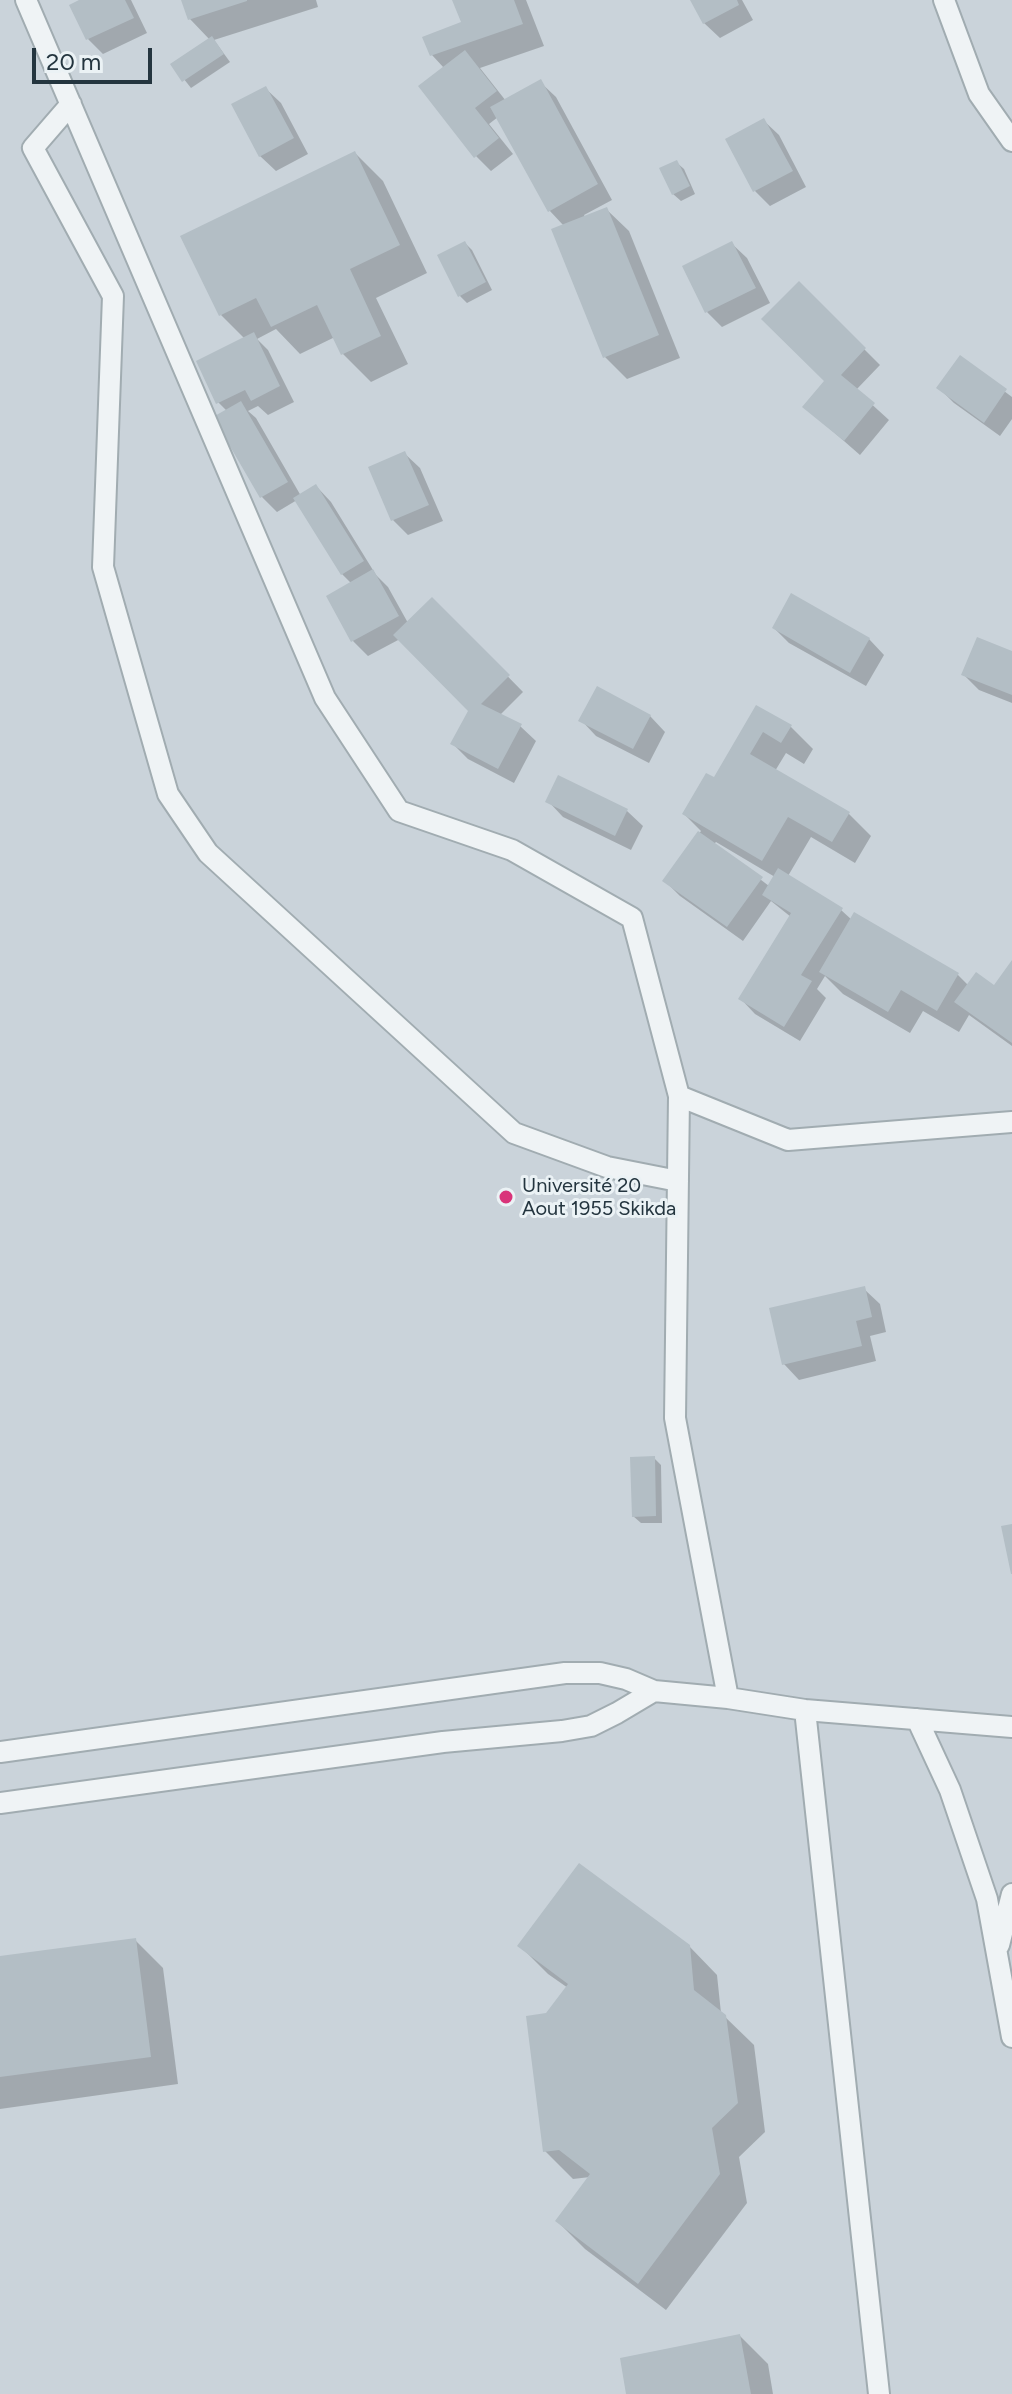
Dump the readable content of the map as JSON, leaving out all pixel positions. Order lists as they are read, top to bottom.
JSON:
{
  "places": ["Université 20 Aout 1955 Skikda"],
  "scale_bar": "20 m"
}
